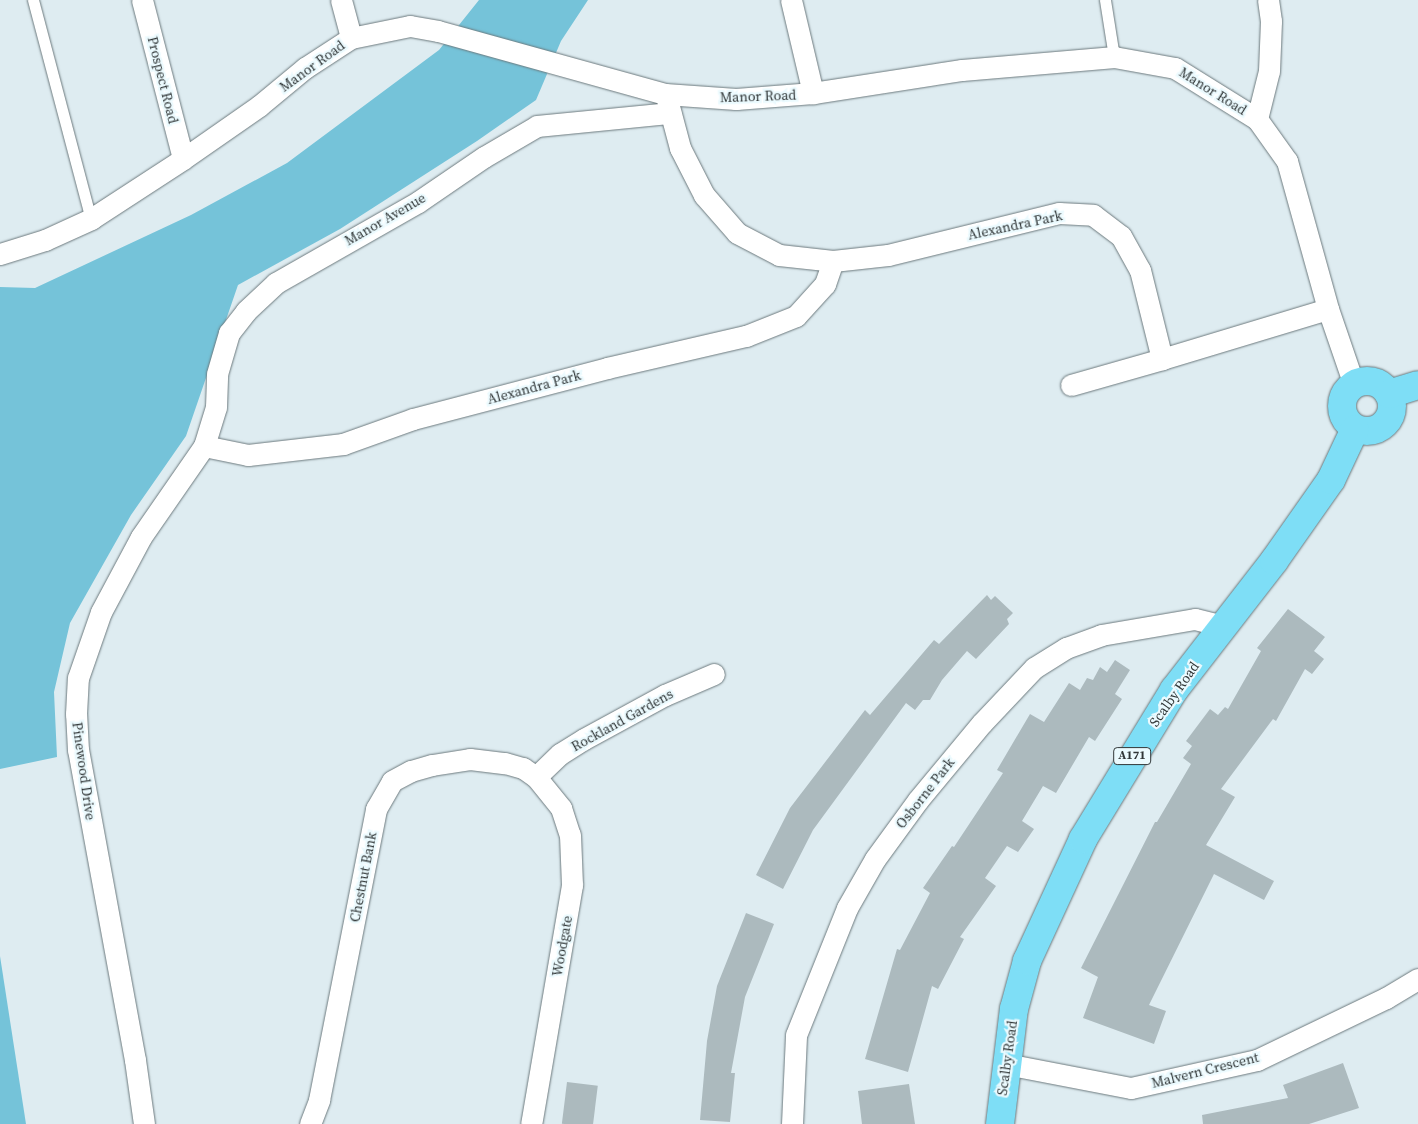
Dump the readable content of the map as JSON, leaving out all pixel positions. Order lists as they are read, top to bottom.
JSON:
{
  "streets": {
    "highway": ["Scalby Road", "A171"],
    "street": [
      "Manor Road",
      "Prospect Road",
      "Manor Avenue",
      "Alexandra Park",
      "Rockland Gardens",
      "Pinewood Drive",
      "Osborne Park",
      "Chestnut Bank",
      "Woodgate",
      "Malvern Crescent"
    ]
  },
  "crossings": [
    ["Manor Road", "Prospect Road"],
    ["Manor Road", "Manor Avenue"],
    ["Manor Road", "Alexandra Park"],
    ["Manor Road", "Scalby Road"],
    ["Manor Avenue", "Alexandra Park"],
    ["Manor Avenue", "Pinewood Drive"],
    ["Alexandra Park", "Pinewood Drive"],
    ["Scalby Road", "Osborne Park"],
    ["Scalby Road", "Malvern Crescent"],
    ["Rockland Gardens", "Chestnut Bank"],
    ["Rockland Gardens", "Woodgate"],
    ["Chestnut Bank", "Woodgate"]
  ]
}
